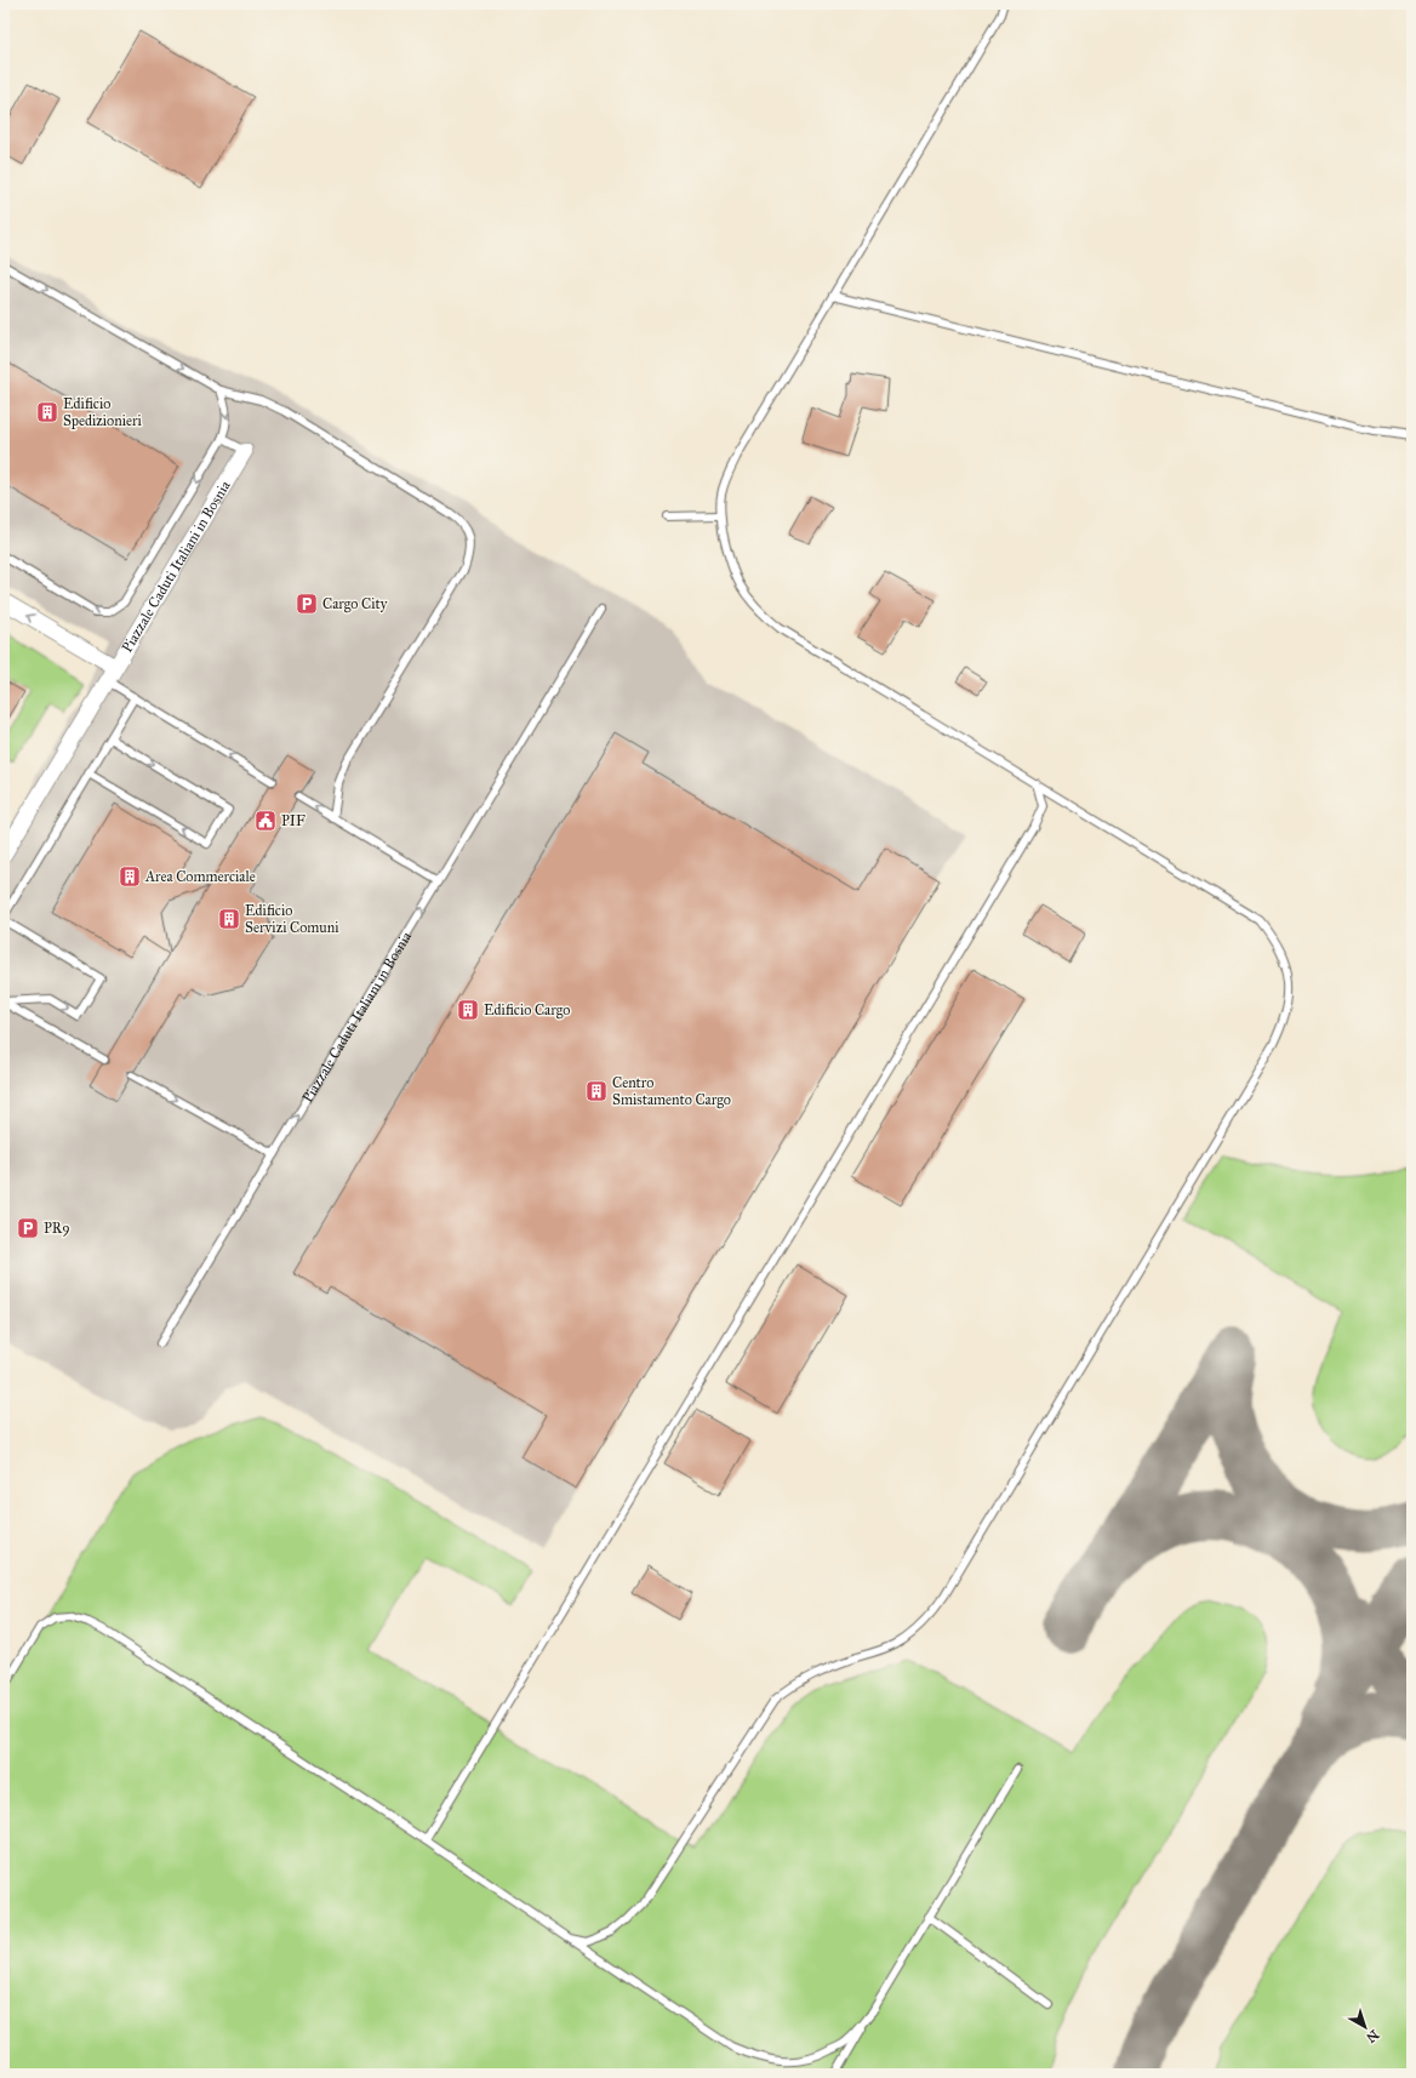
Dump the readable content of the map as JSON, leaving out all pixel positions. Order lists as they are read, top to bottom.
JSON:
{
  "streets": {
    "street": ["Piazzale Caduti Italiani in Bosnia"]
  },
  "places": {
    "building": [
      "Edificio Spedizionieri",
      "Area Commerciale",
      "Edificio Servizi Comuni",
      "Edificio Cargo",
      "Centro Smistamento Cargo"
    ],
    "parking": ["Cargo City", "PR9"],
    "public building": ["PIF"]
  },
  "north": "bottom right"
}
